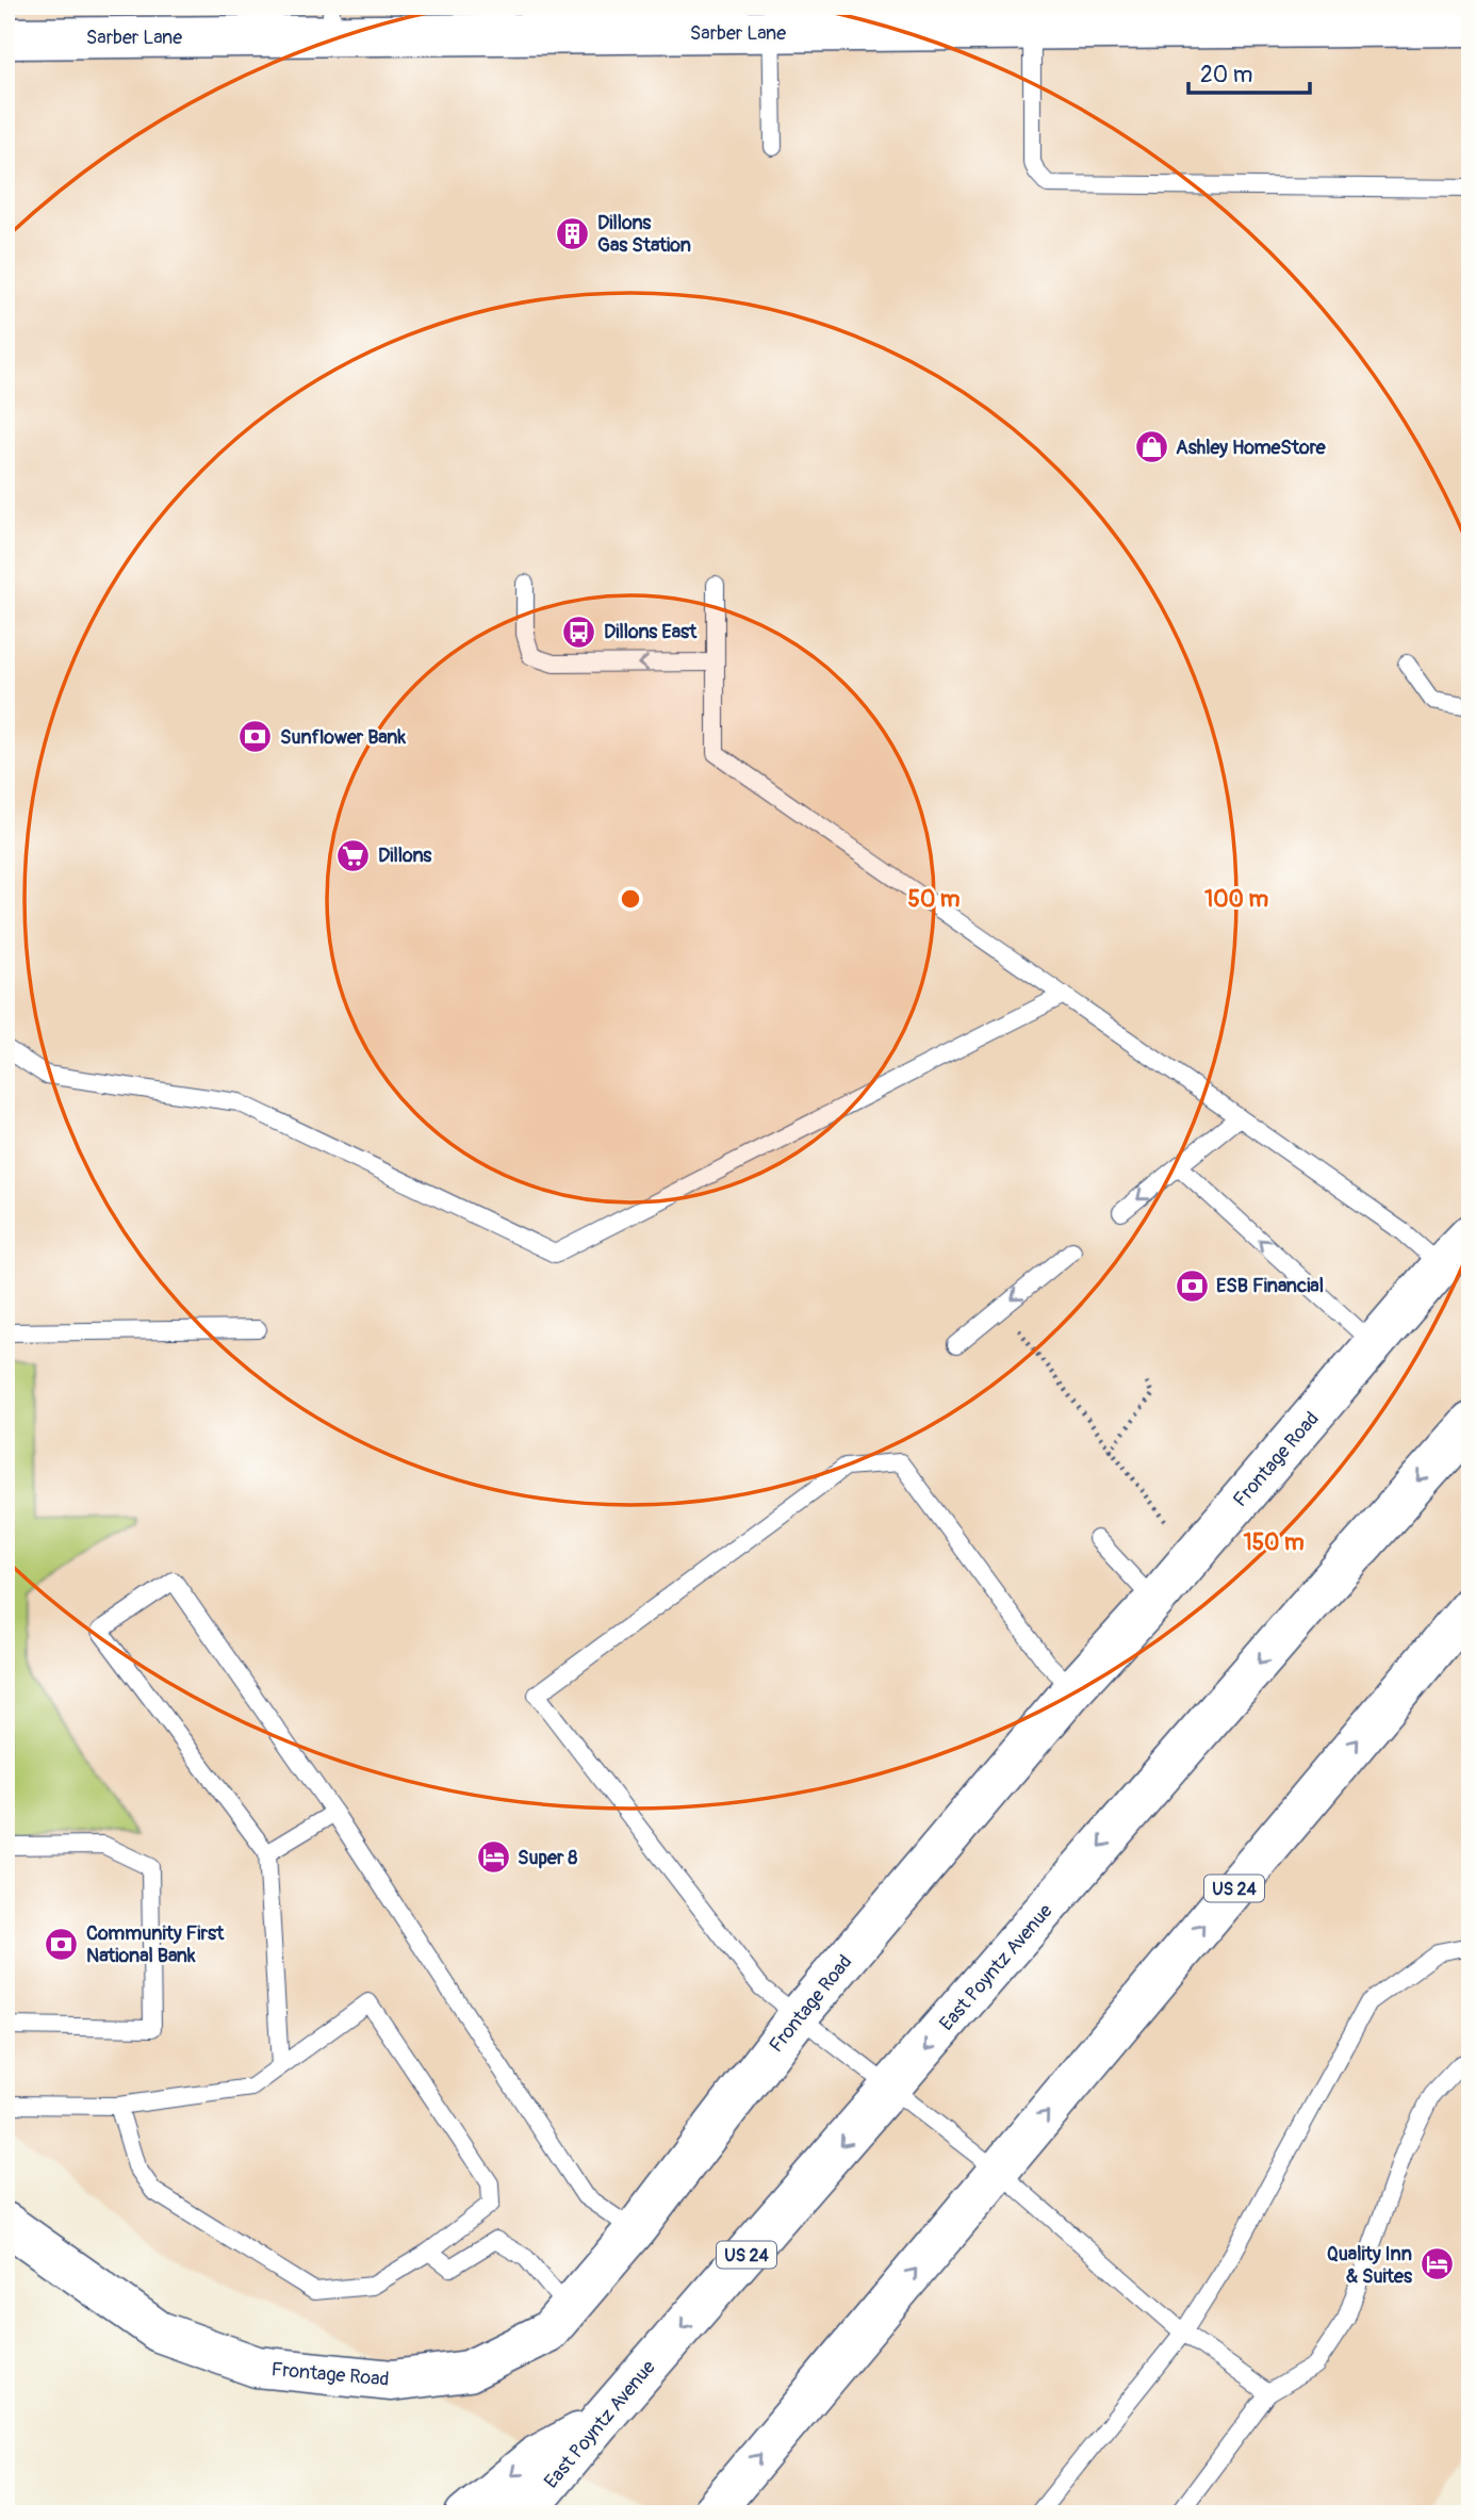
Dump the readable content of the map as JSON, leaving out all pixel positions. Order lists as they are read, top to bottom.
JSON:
{
  "streets": {
    "main road": [
      "Sarber Lane",
      "Frontage Road",
      "US 24",
      "East Poyntz Avenue"
    ]
  },
  "crossings": [
    ["US 24", "East Poyntz Avenue"]
  ],
  "places": {
    "building": ["Dillons Gas Station"],
    "shop": ["Ashley HomeStore"],
    "bus stop": ["Dillons East"],
    "bank": ["Sunflower Bank", "ESB Financial", "Community First National Bank"],
    "supermarket": ["Dillons"],
    "hotel": ["Super 8", "Quality Inn & Suites"]
  },
  "scale_bar": "20 m",
  "rings": ["50 m", "100 m", "150 m"]
}
